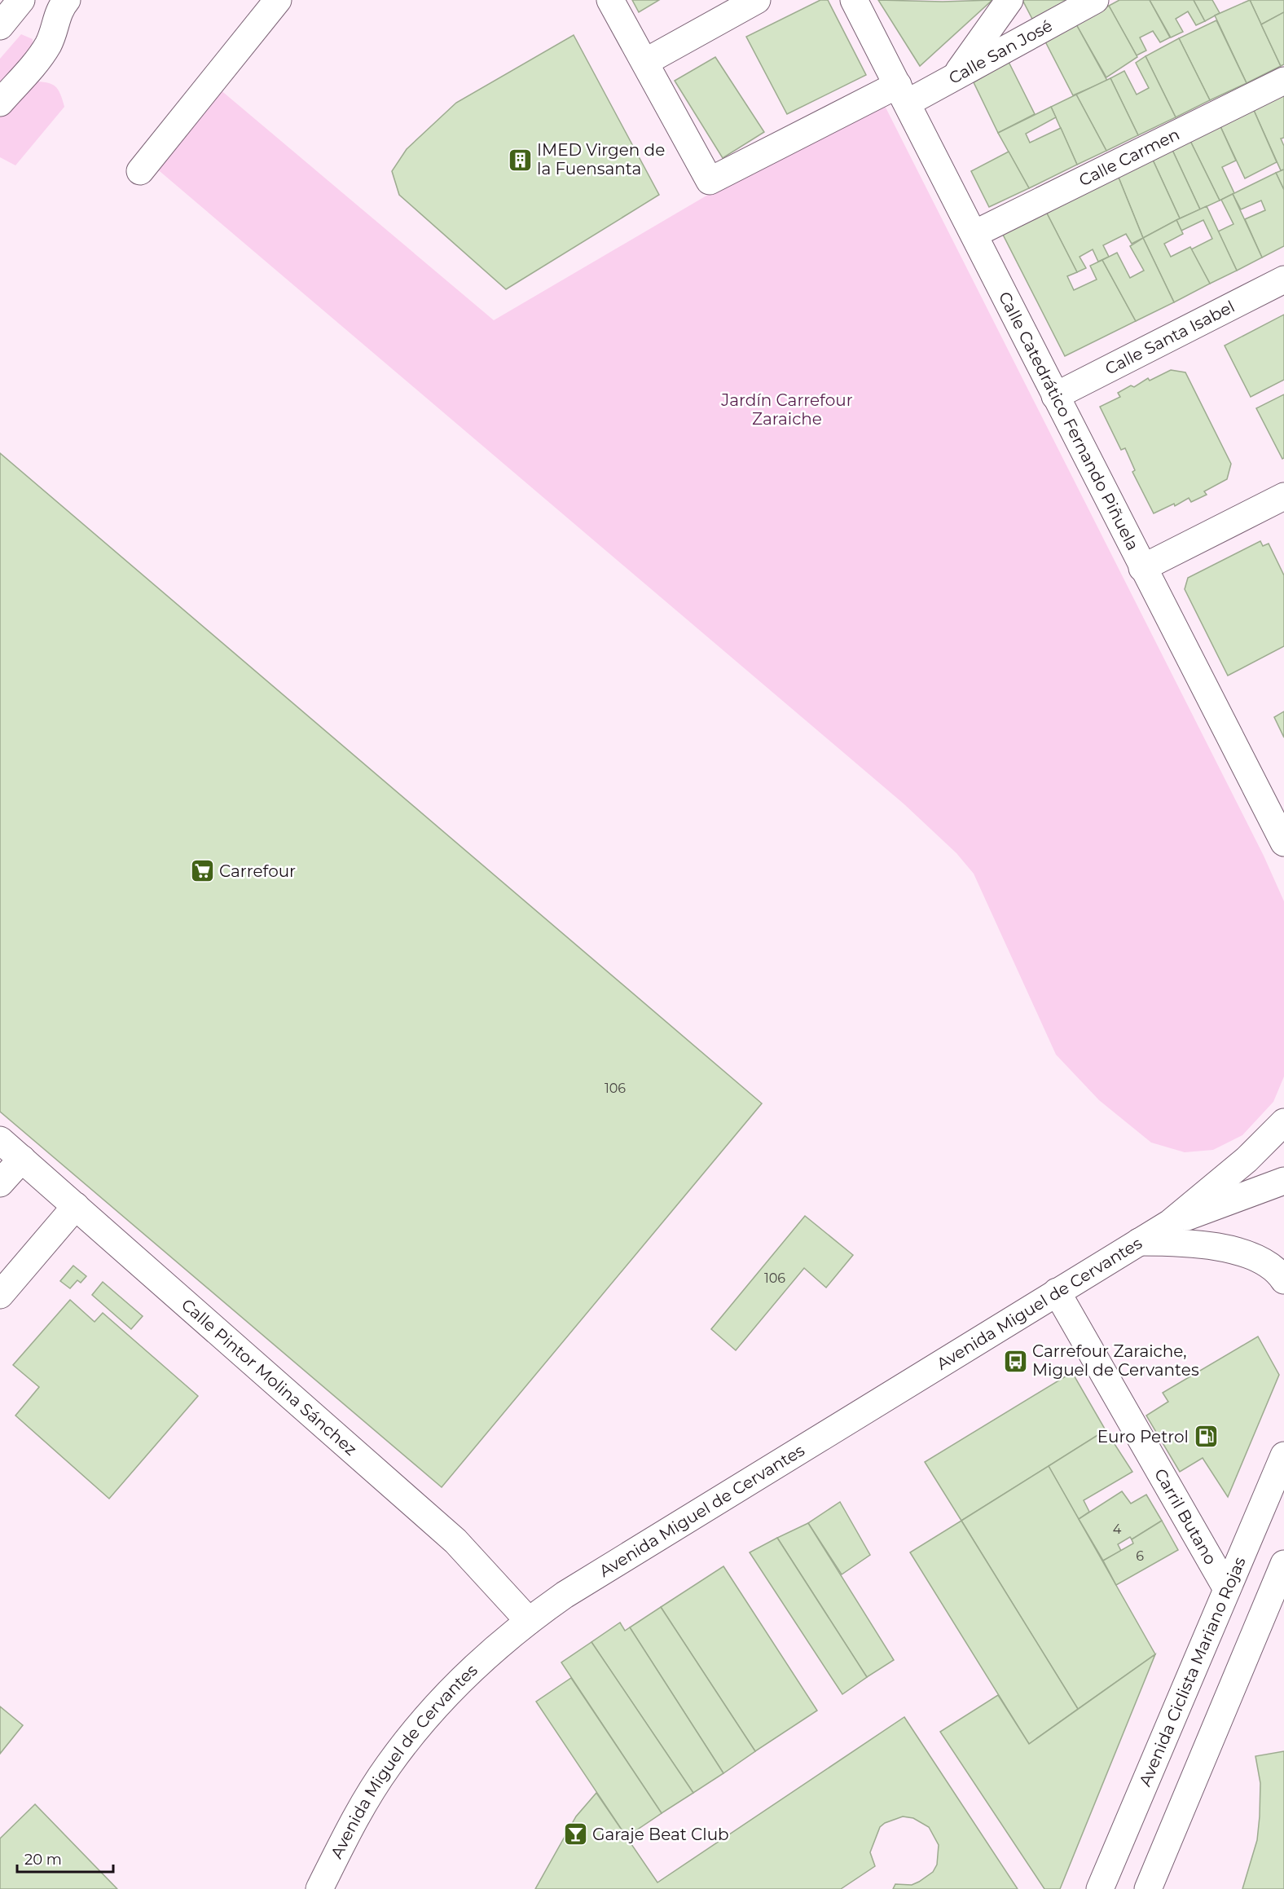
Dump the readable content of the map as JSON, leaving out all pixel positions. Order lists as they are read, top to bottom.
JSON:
{
  "streets": {
    "street": [
      "Calle San José",
      "Calle Carmen",
      "Calle Santa Isabel",
      "Calle Catedrático Fernando Piñuela",
      "Avenida Miguel de Cervantes",
      "Calle Pintor Molina Sánchez",
      "Carril Butano",
      "Avenida Ciclista Mariano Rojas"
    ]
  },
  "crossings": [
    ["Calle San José", "Calle Catedrático Fernando Piñuela"],
    ["Calle Carmen", "Calle Catedrático Fernando Piñuela"],
    ["Calle Santa Isabel", "Calle Catedrático Fernando Piñuela"],
    ["Avenida Miguel de Cervantes", "Calle Pintor Molina Sánchez"],
    ["Avenida Miguel de Cervantes", "Carril Butano"],
    ["Carril Butano", "Avenida Ciclista Mariano Rojas"]
  ],
  "parks": ["Jardín Carrefour Zaraiche"],
  "places": {
    "building": ["IMED Virgen de la Fuensanta"],
    "supermarket": ["Carrefour"],
    "bus stop": ["Carrefour Zaraiche, Miguel de Cervantes"],
    "fuel station": ["Euro Petrol"],
    "bar": ["Garaje Beat Club"]
  },
  "house_numbers": [
    "106",
    "106",
    "4",
    "6"
  ],
  "scale_bar": "20 m"
}
